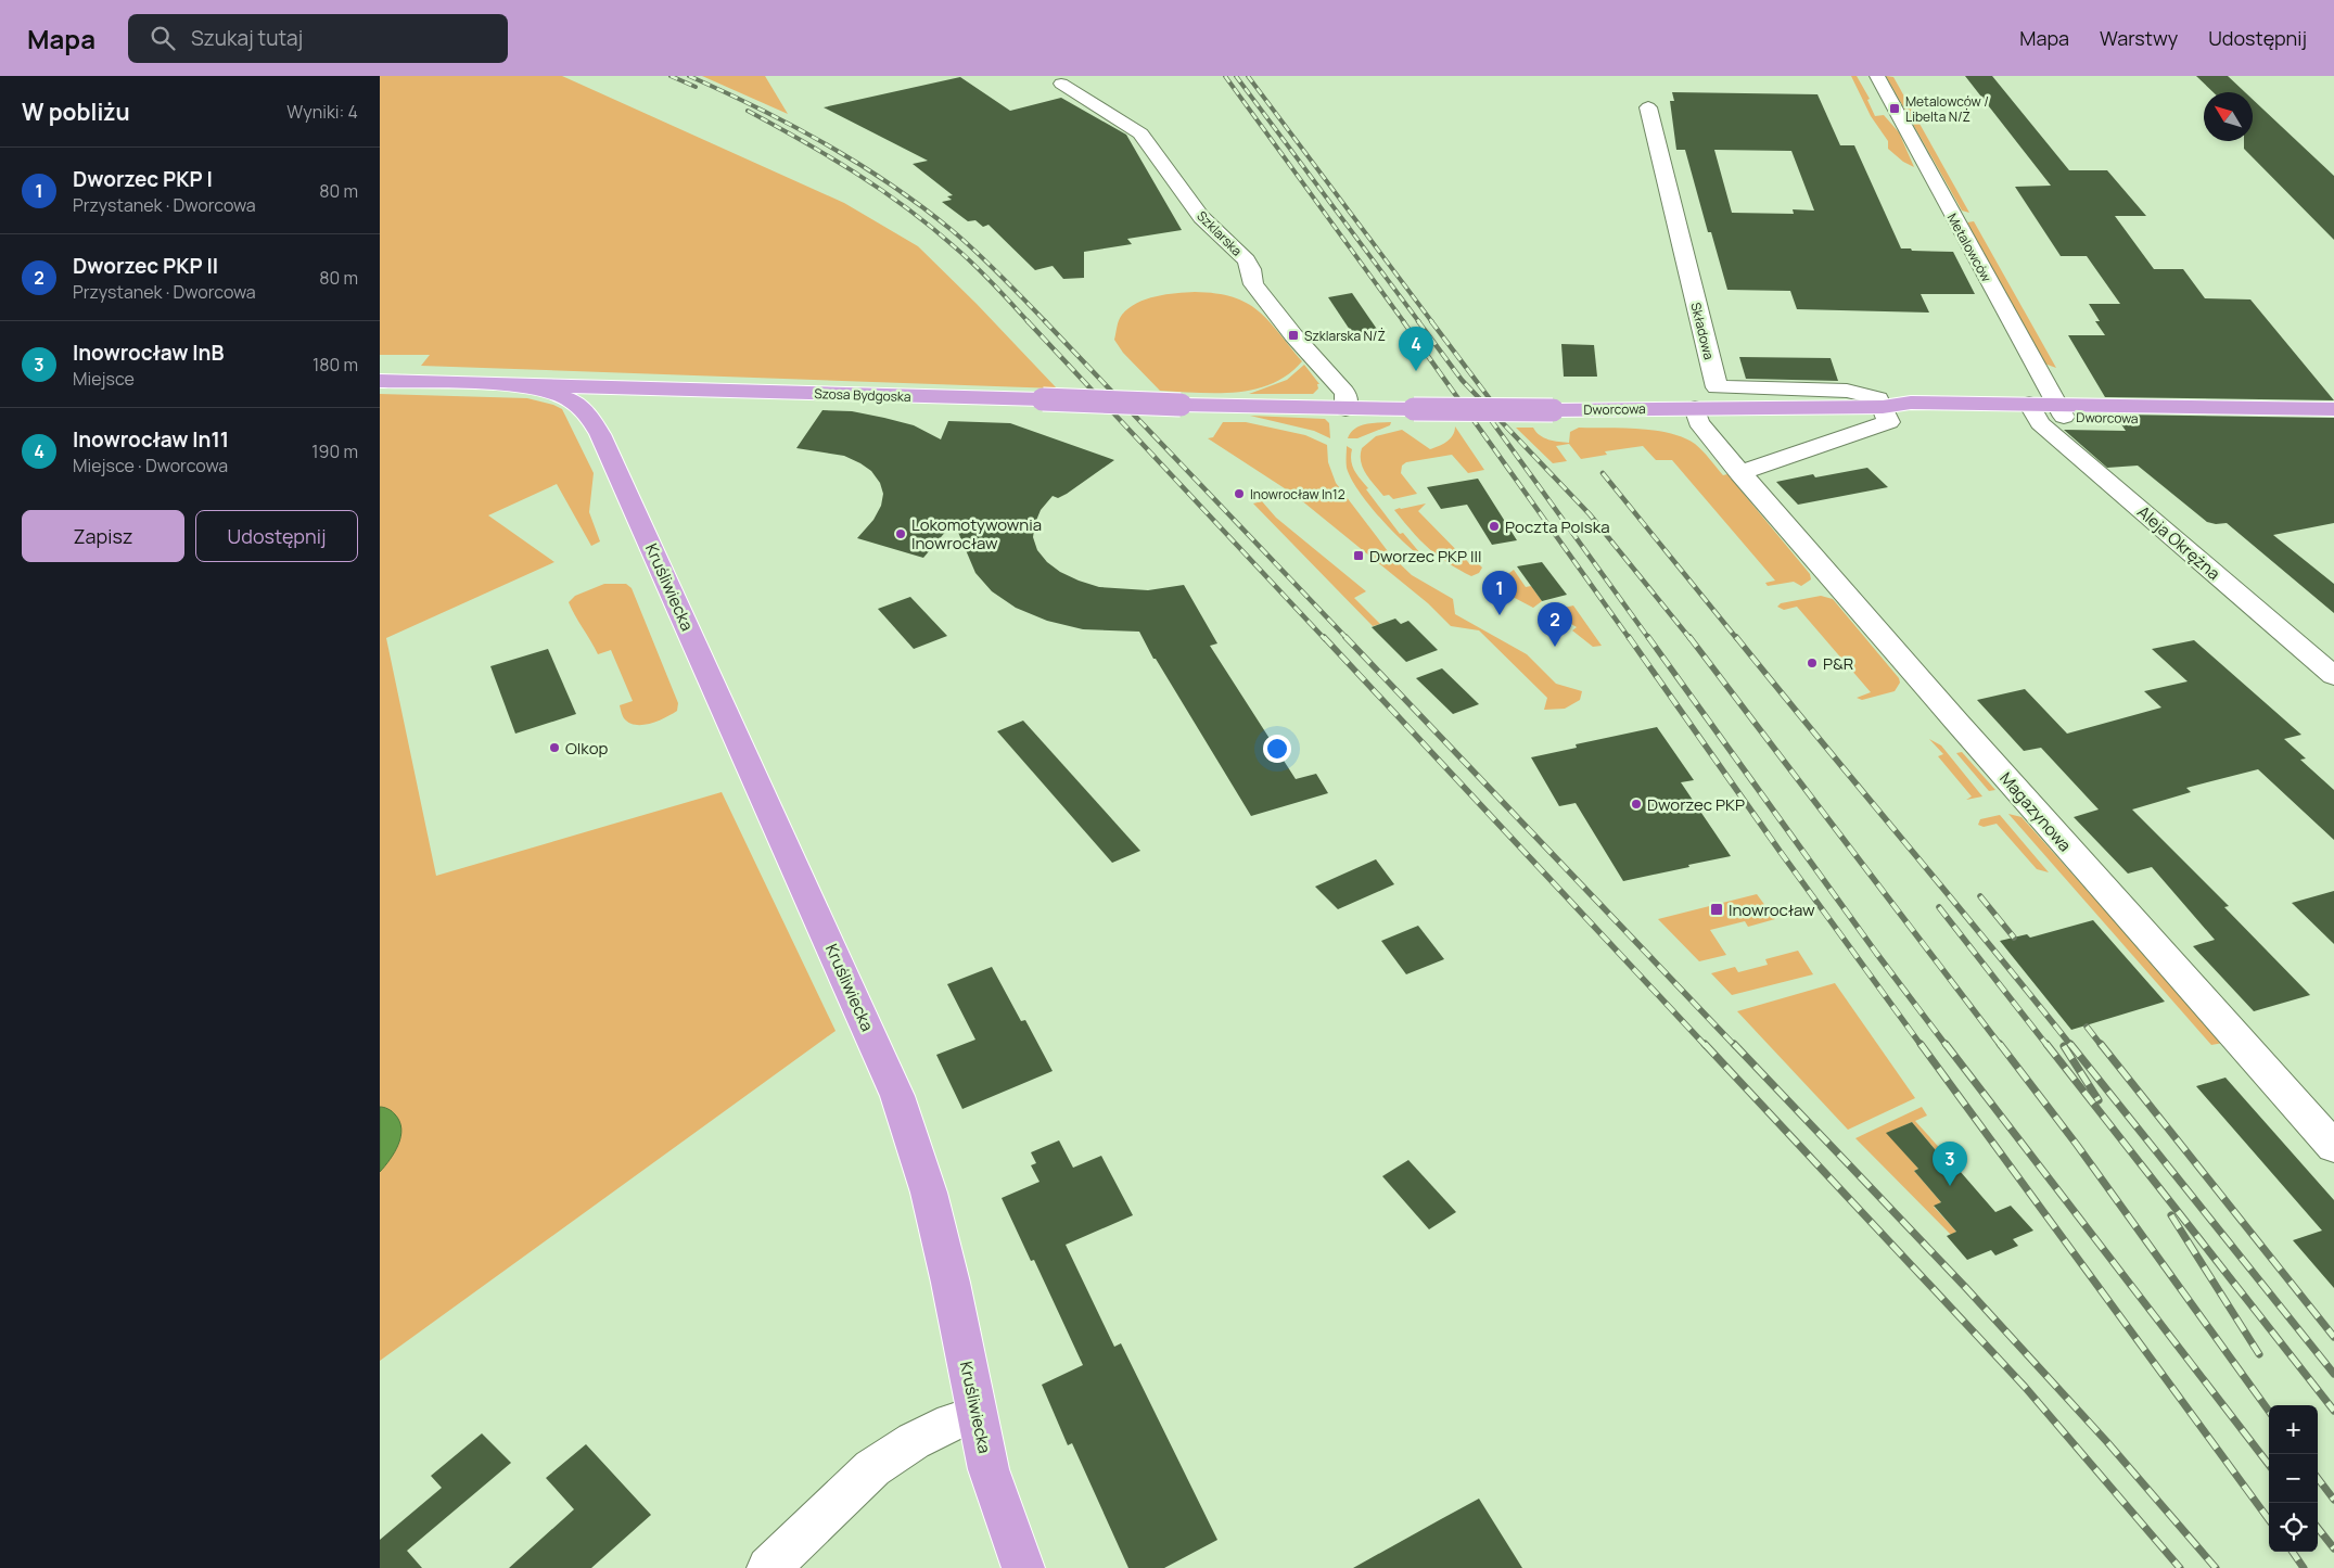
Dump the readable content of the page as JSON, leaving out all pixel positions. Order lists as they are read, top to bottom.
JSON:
{
  "streets": {
    "main road": ["Szosa Bydgoska", "Dworcowa", "Kruśliwiecka"],
    "street": [
      "Szklarska",
      "Metalowców",
      "Składowa",
      "Aleja Okrężna",
      "Magazynowa"
    ]
  },
  "crossings": [
    ["Szklarska", "Szosa Bydgoska"],
    ["Szklarska", "Dworcowa"],
    ["Metalowców", "Dworcowa"],
    ["Składowa", "Dworcowa"],
    ["Szosa Bydgoska", "Dworcowa"],
    ["Szosa Bydgoska", "Kruśliwiecka"],
    ["Dworcowa", "Aleja Okrężna"],
    ["Dworcowa", "Magazynowa"]
  ],
  "places": {
    "transit": [
      "Metalowców / Libelta N/Ż",
      "Szklarska N/Ż",
      "Dworzec PKP III",
      "Inowrocław"
    ],
    "other": [
      "Inowrocław In12",
      "Poczta Polska",
      "Lokomotywownia Inowrocław",
      "P&R",
      "Olkop",
      "Dworzec PKP"
    ]
  },
  "north": "top left",
  "page": {
    "header": "Mapa",
    "search": "Szukaj tutaj",
    "nav": ["Mapa", "Warstwy", "Udostępnij"],
    "heading": ["W pobliżu", "Wyniki: 4"],
    "list": [
      {
        "mark": "1",
        "name": "Dworzec PKP I",
        "note": "Przystanek · Dworcowa",
        "value": "80 m"
      },
      {
        "mark": "2",
        "name": "Dworzec PKP II",
        "note": "Przystanek · Dworcowa",
        "value": "80 m"
      },
      {
        "mark": "3",
        "name": "Inowrocław InB",
        "note": "Miejsce",
        "value": "180 m"
      },
      {
        "mark": "4",
        "name": "Inowrocław In11",
        "note": "Miejsce · Dworcowa",
        "value": "190 m"
      }
    ],
    "pins": [
      "4",
      "1",
      "2",
      "3"
    ],
    "buttons": ["Zapisz", "Udostępnij"],
    "map_buttons": ["+", "−"]
  }
}
